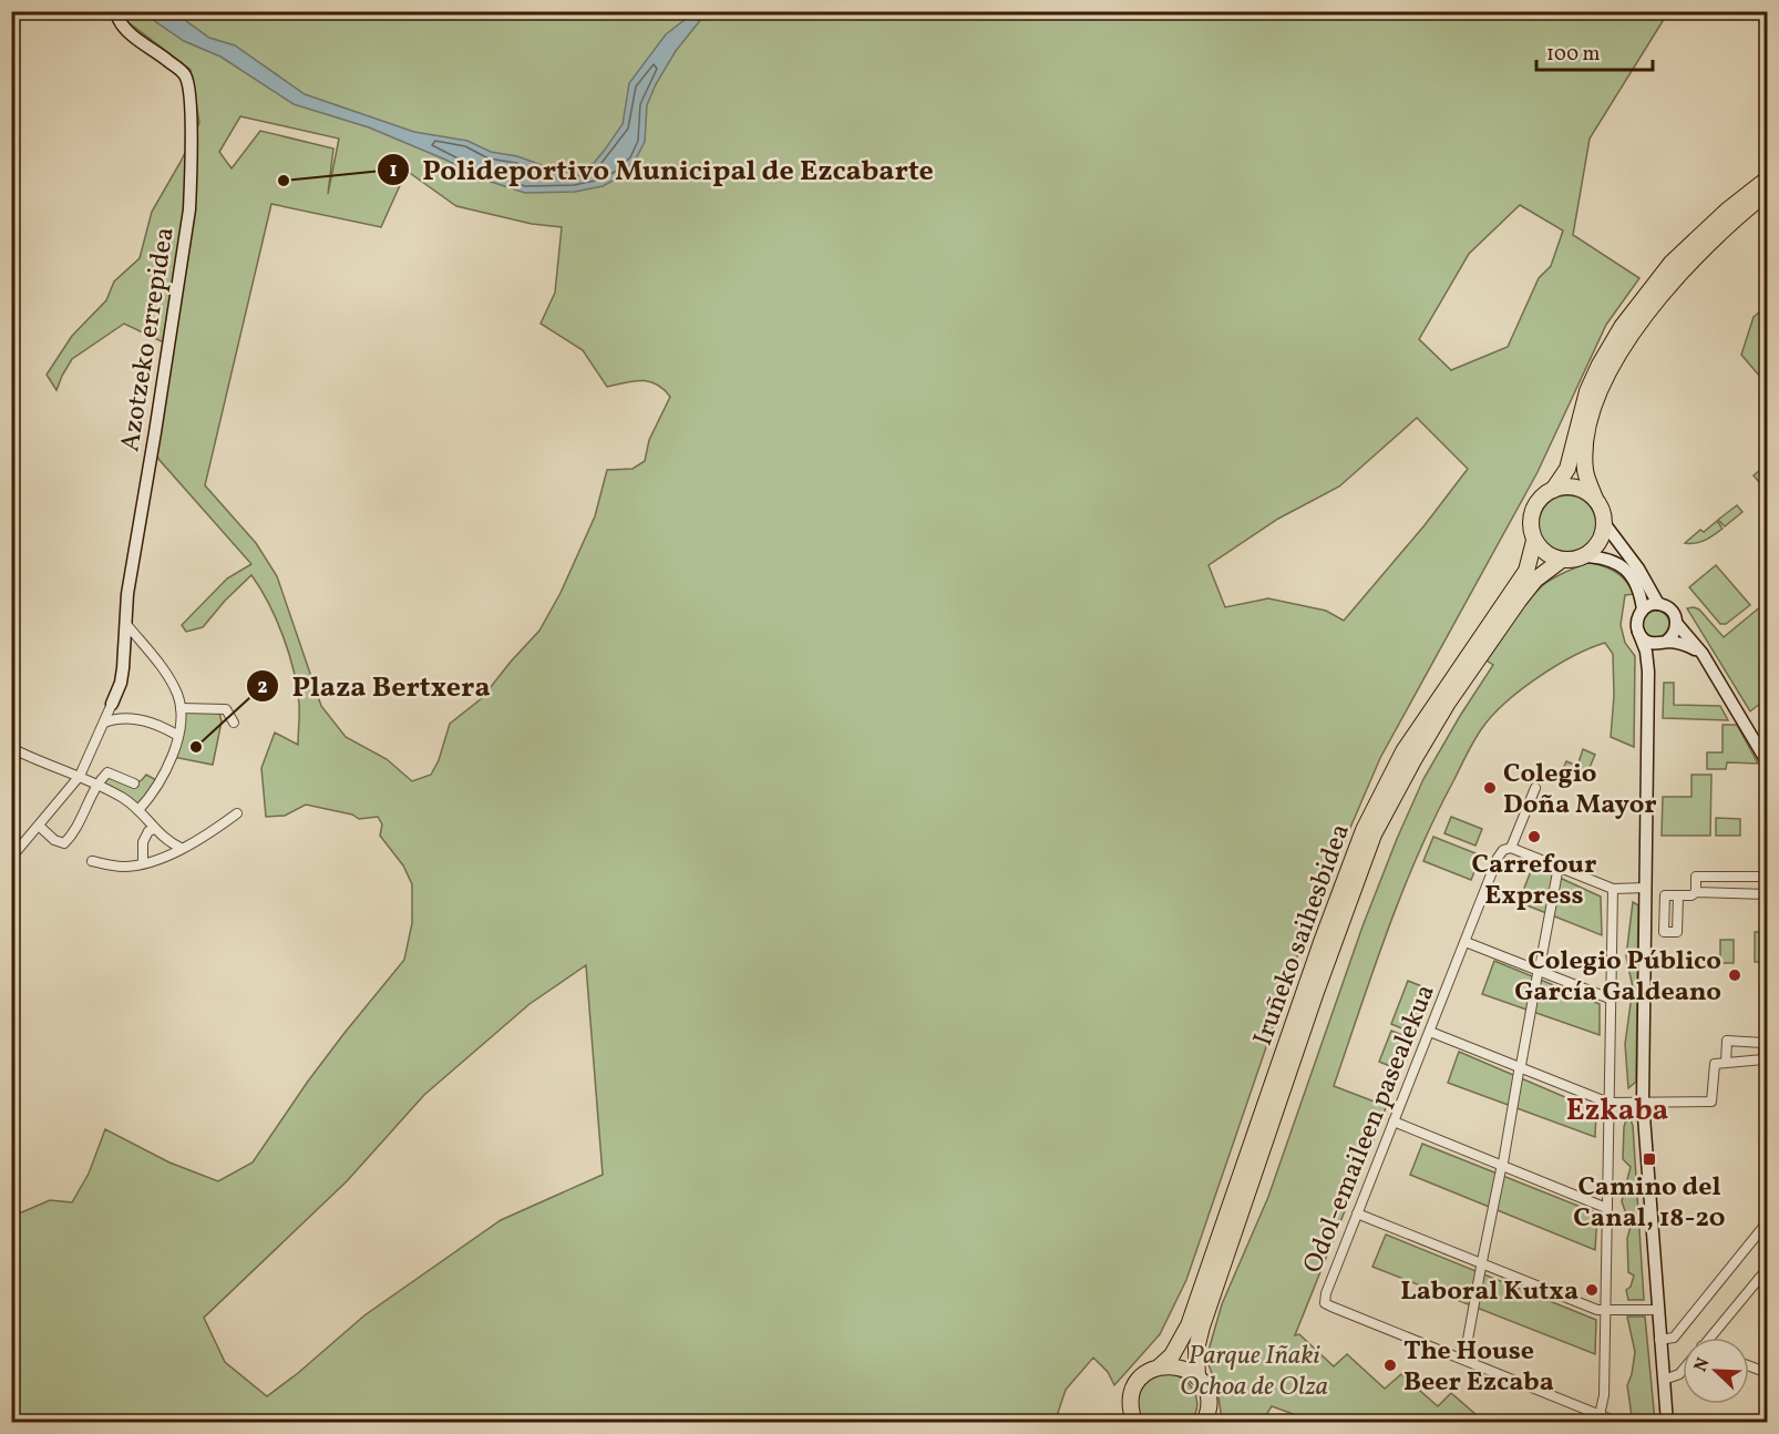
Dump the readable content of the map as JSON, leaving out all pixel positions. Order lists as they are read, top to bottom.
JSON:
{
  "streets": {
    "highway": ["Iruñeko saihesbidea"],
    "street": ["Azotzeko errepidea", "Odol-emaileen pasealekua"]
  },
  "districts": ["Ezkaba"],
  "parks": ["Parque Iñaki Ochoa de Olza"],
  "places": {
    "other": [
      "Polideportivo Municipal de Ezcabarte",
      "Plaza Bertxera",
      "Colegio Doña Mayor",
      "Carrefour Express",
      "Colegio Público García Galdeano",
      "Laboral Kutxa",
      "The House Beer Ezcaba"
    ],
    "transit": ["Camino del Canal, 18-20"]
  },
  "scale_bar": "100 m",
  "north": "top left"
}
